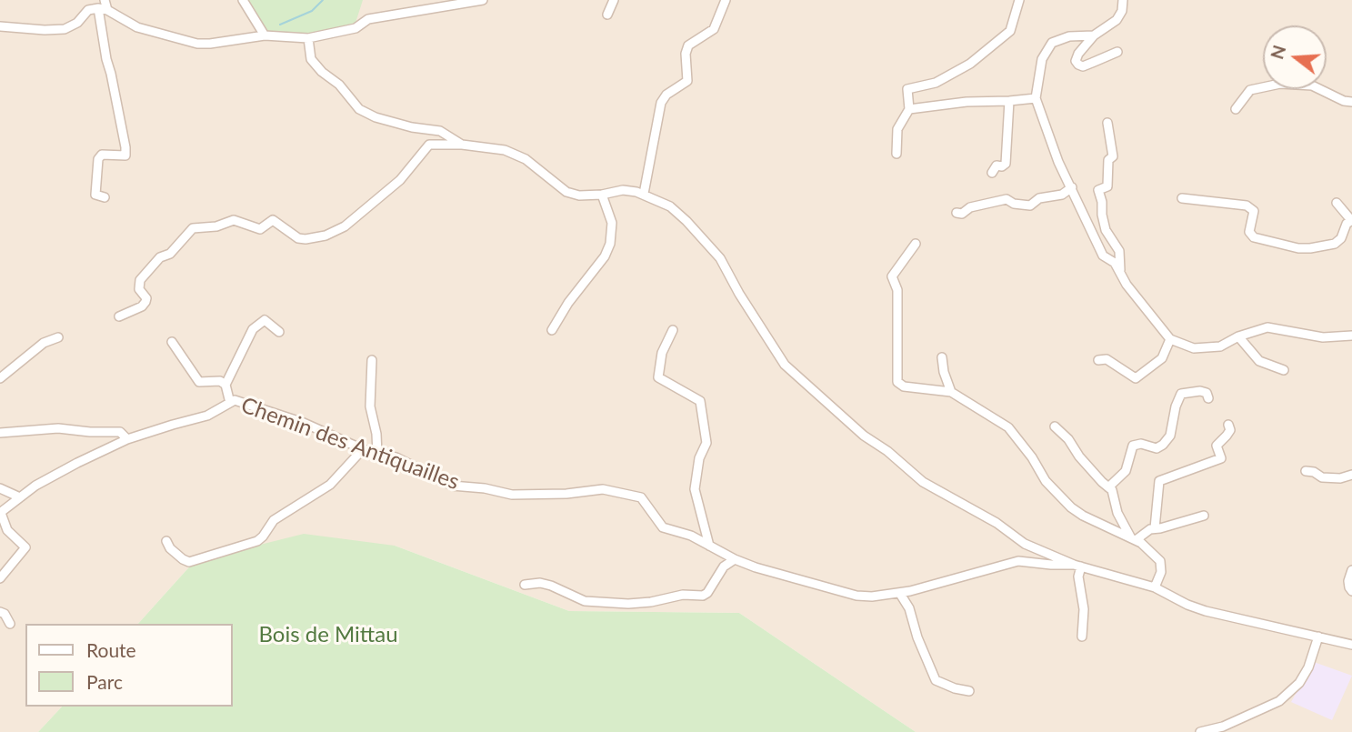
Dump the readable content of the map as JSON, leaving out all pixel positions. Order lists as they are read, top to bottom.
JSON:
{
  "streets": {
    "street": ["Chemin des Antiquailles"]
  },
  "parks": ["Bois de Mittau"],
  "legend": ["Route", "Parc"],
  "north": "left"
}
